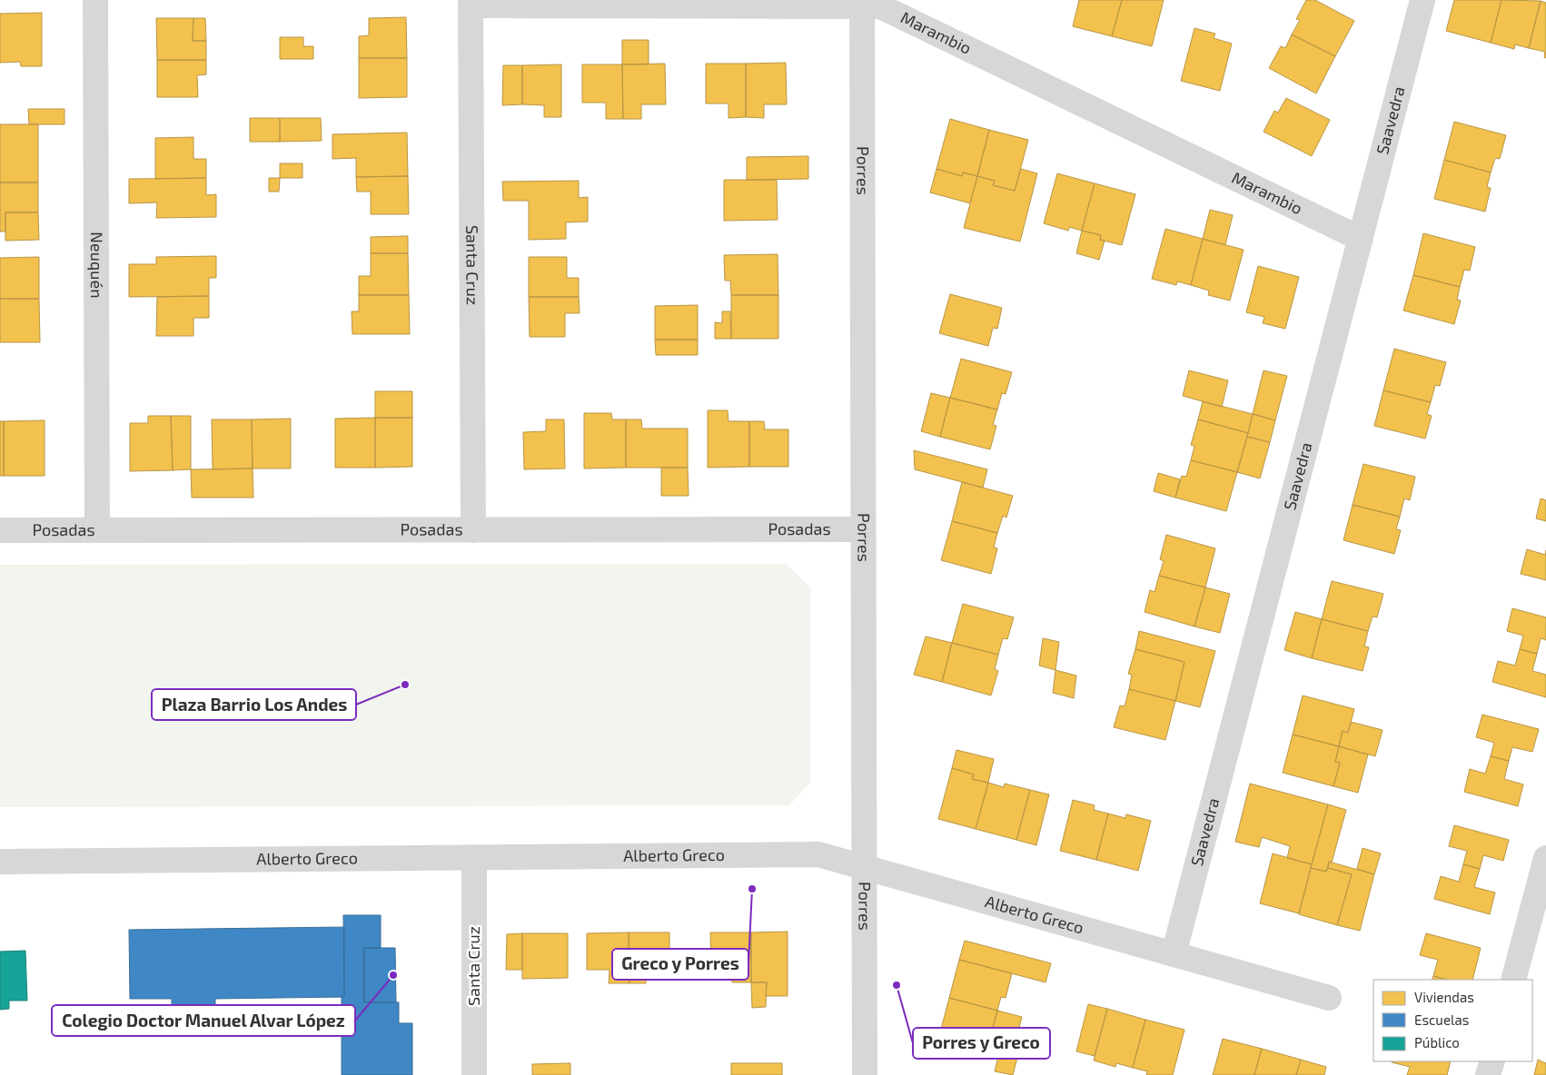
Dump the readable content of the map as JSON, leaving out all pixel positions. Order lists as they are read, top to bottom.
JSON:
{
  "streets": {
    "street": [
      "Marambio",
      "Saavedra",
      "Porres",
      "Neuquén",
      "Santa Cruz",
      "Posadas",
      "Alberto Greco"
    ]
  },
  "crossings": [
    ["Marambio", "Saavedra"],
    ["Marambio", "Porres"],
    ["Marambio", "Santa Cruz"],
    ["Saavedra", "Alberto Greco"],
    ["Porres", "Posadas"],
    ["Porres", "Alberto Greco"],
    ["Neuquén", "Posadas"],
    ["Santa Cruz", "Posadas"],
    ["Santa Cruz", "Alberto Greco"]
  ],
  "places": [
    "Plaza Barrio Los Andes",
    "Greco y Porres",
    "Colegio Doctor Manuel Alvar López",
    "Porres y Greco"
  ],
  "legend": ["Viviendas", "Escuelas", "Público"]
}
